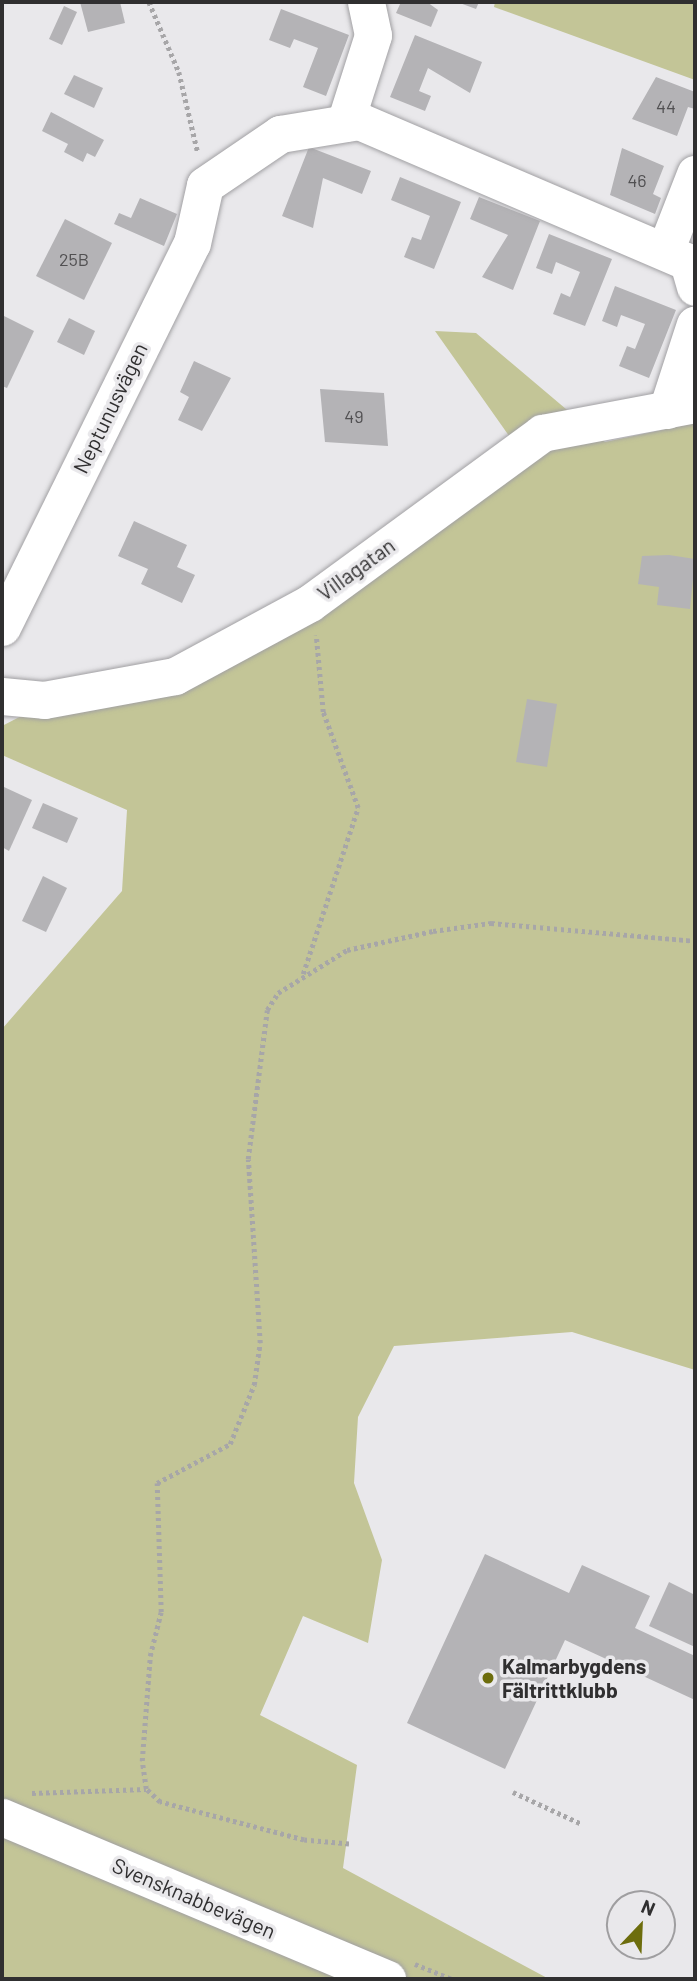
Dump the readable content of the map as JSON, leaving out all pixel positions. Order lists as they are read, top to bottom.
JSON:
{
  "streets": {
    "street": ["Neptunusvägen", "Villagatan", "Svensknabbevägen"]
  },
  "places": ["Kalmarbygdens Fältrittklubb"],
  "house_numbers": [
    "44",
    "46",
    "25B",
    "49"
  ],
  "north": "top right"
}
